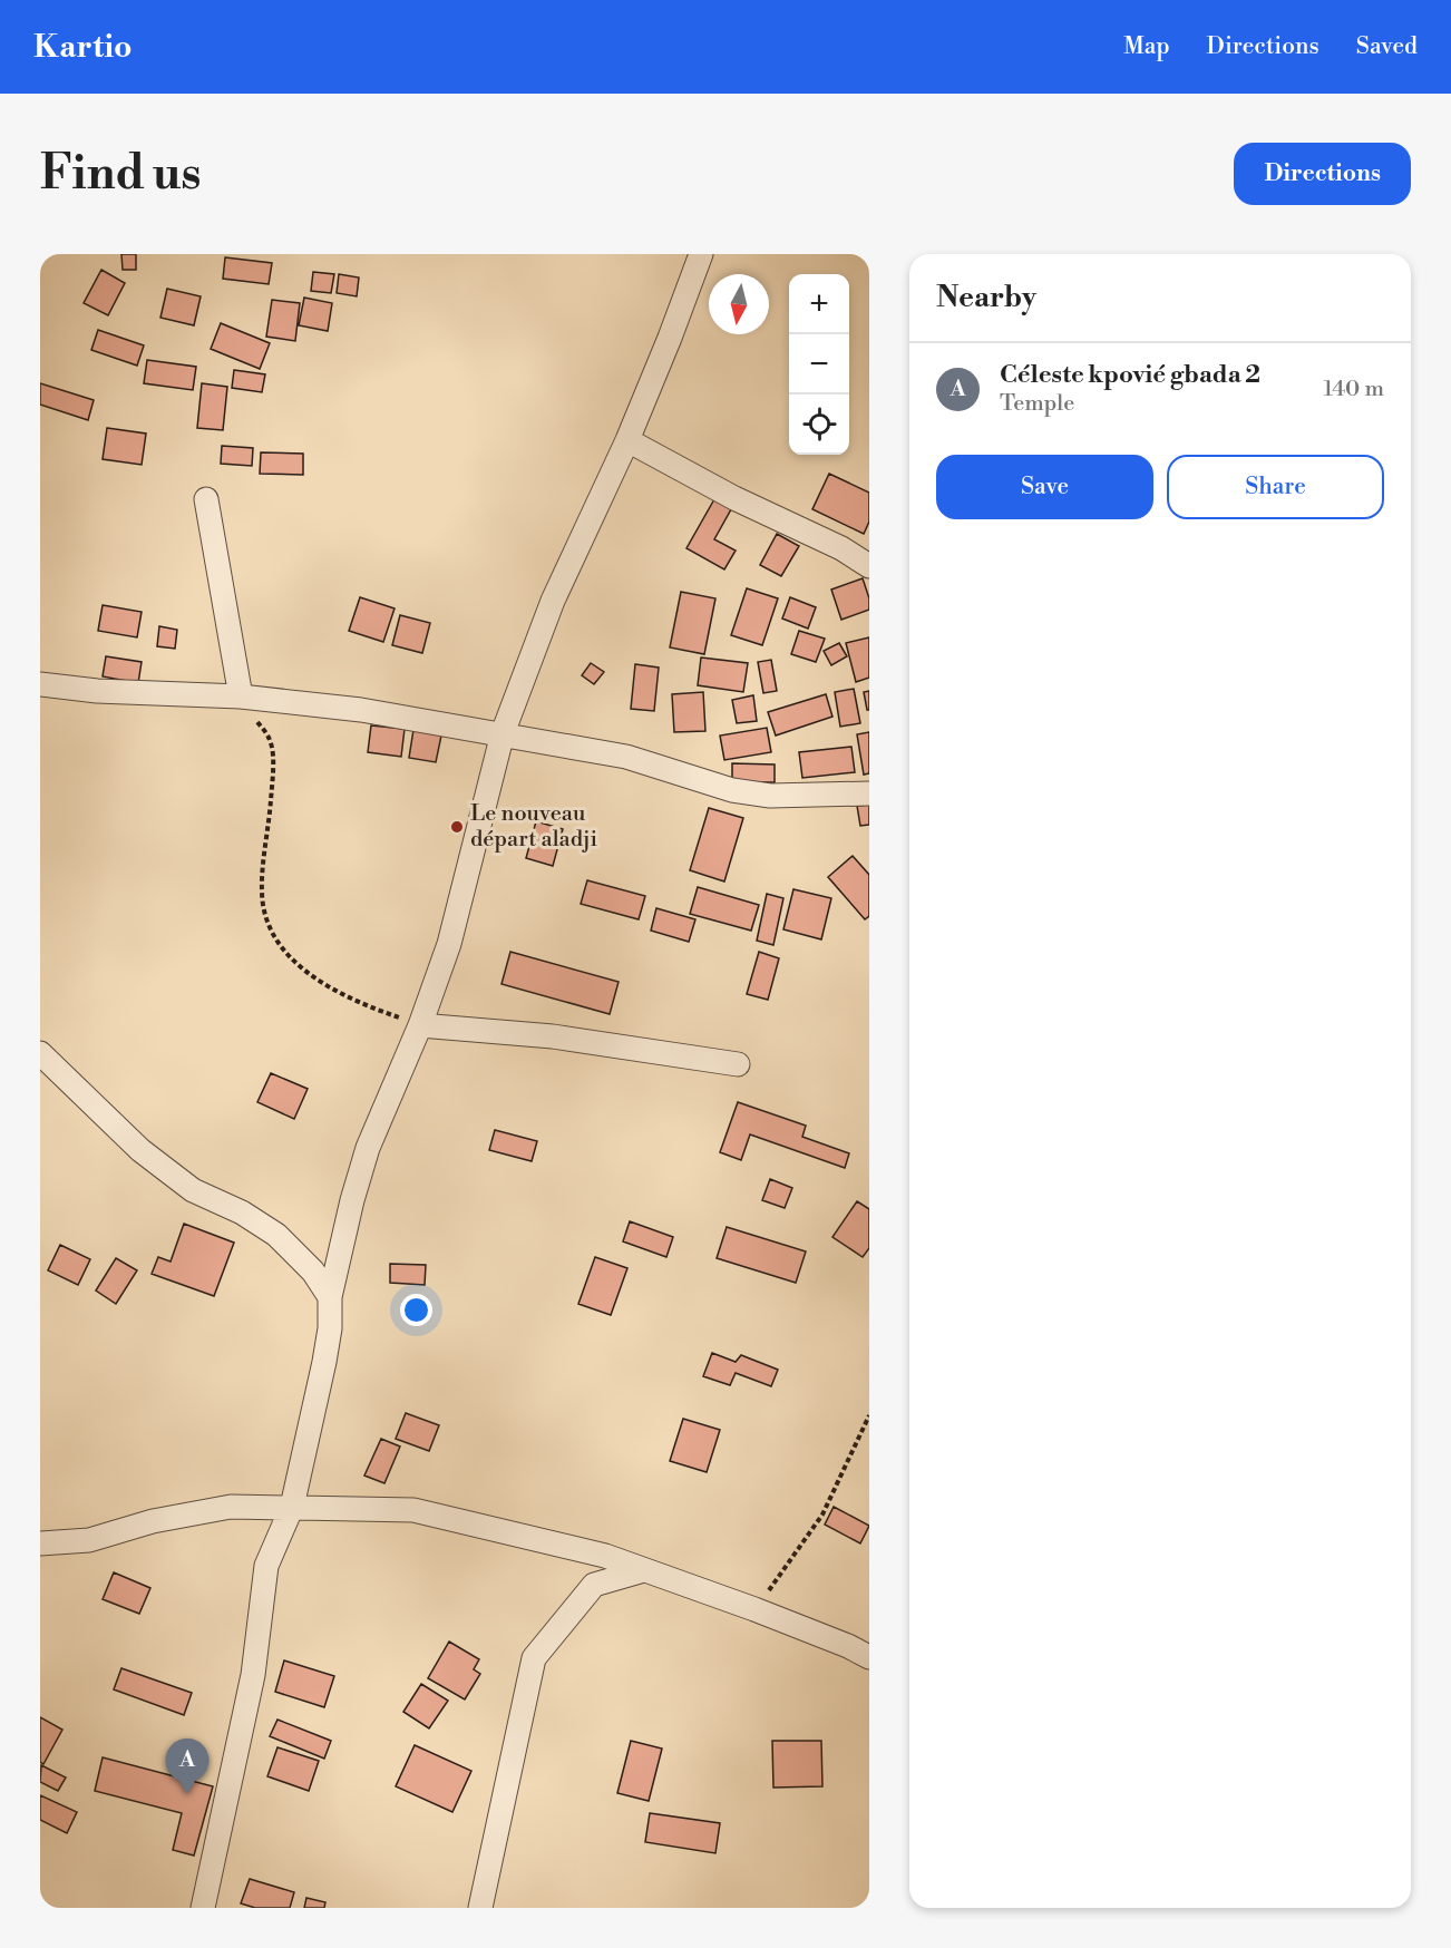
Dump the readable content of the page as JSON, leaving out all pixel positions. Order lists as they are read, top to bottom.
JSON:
{
  "places": ["Le nouveau départ aladji"],
  "north": "bottom",
  "page": {
    "header": "Kartio",
    "nav": ["Map", "Directions", "Saved"],
    "buttons": [
      "Directions",
      ["Save", "Share"]
    ],
    "title": "Find us",
    "heading": "Nearby",
    "map_buttons": ["+", "−"],
    "list": [
      {
        "mark": "A",
        "name": "Céleste kpovié gbada 2",
        "note": "Temple",
        "value": "140 m"
      }
    ],
    "pins": "A"
  }
}
